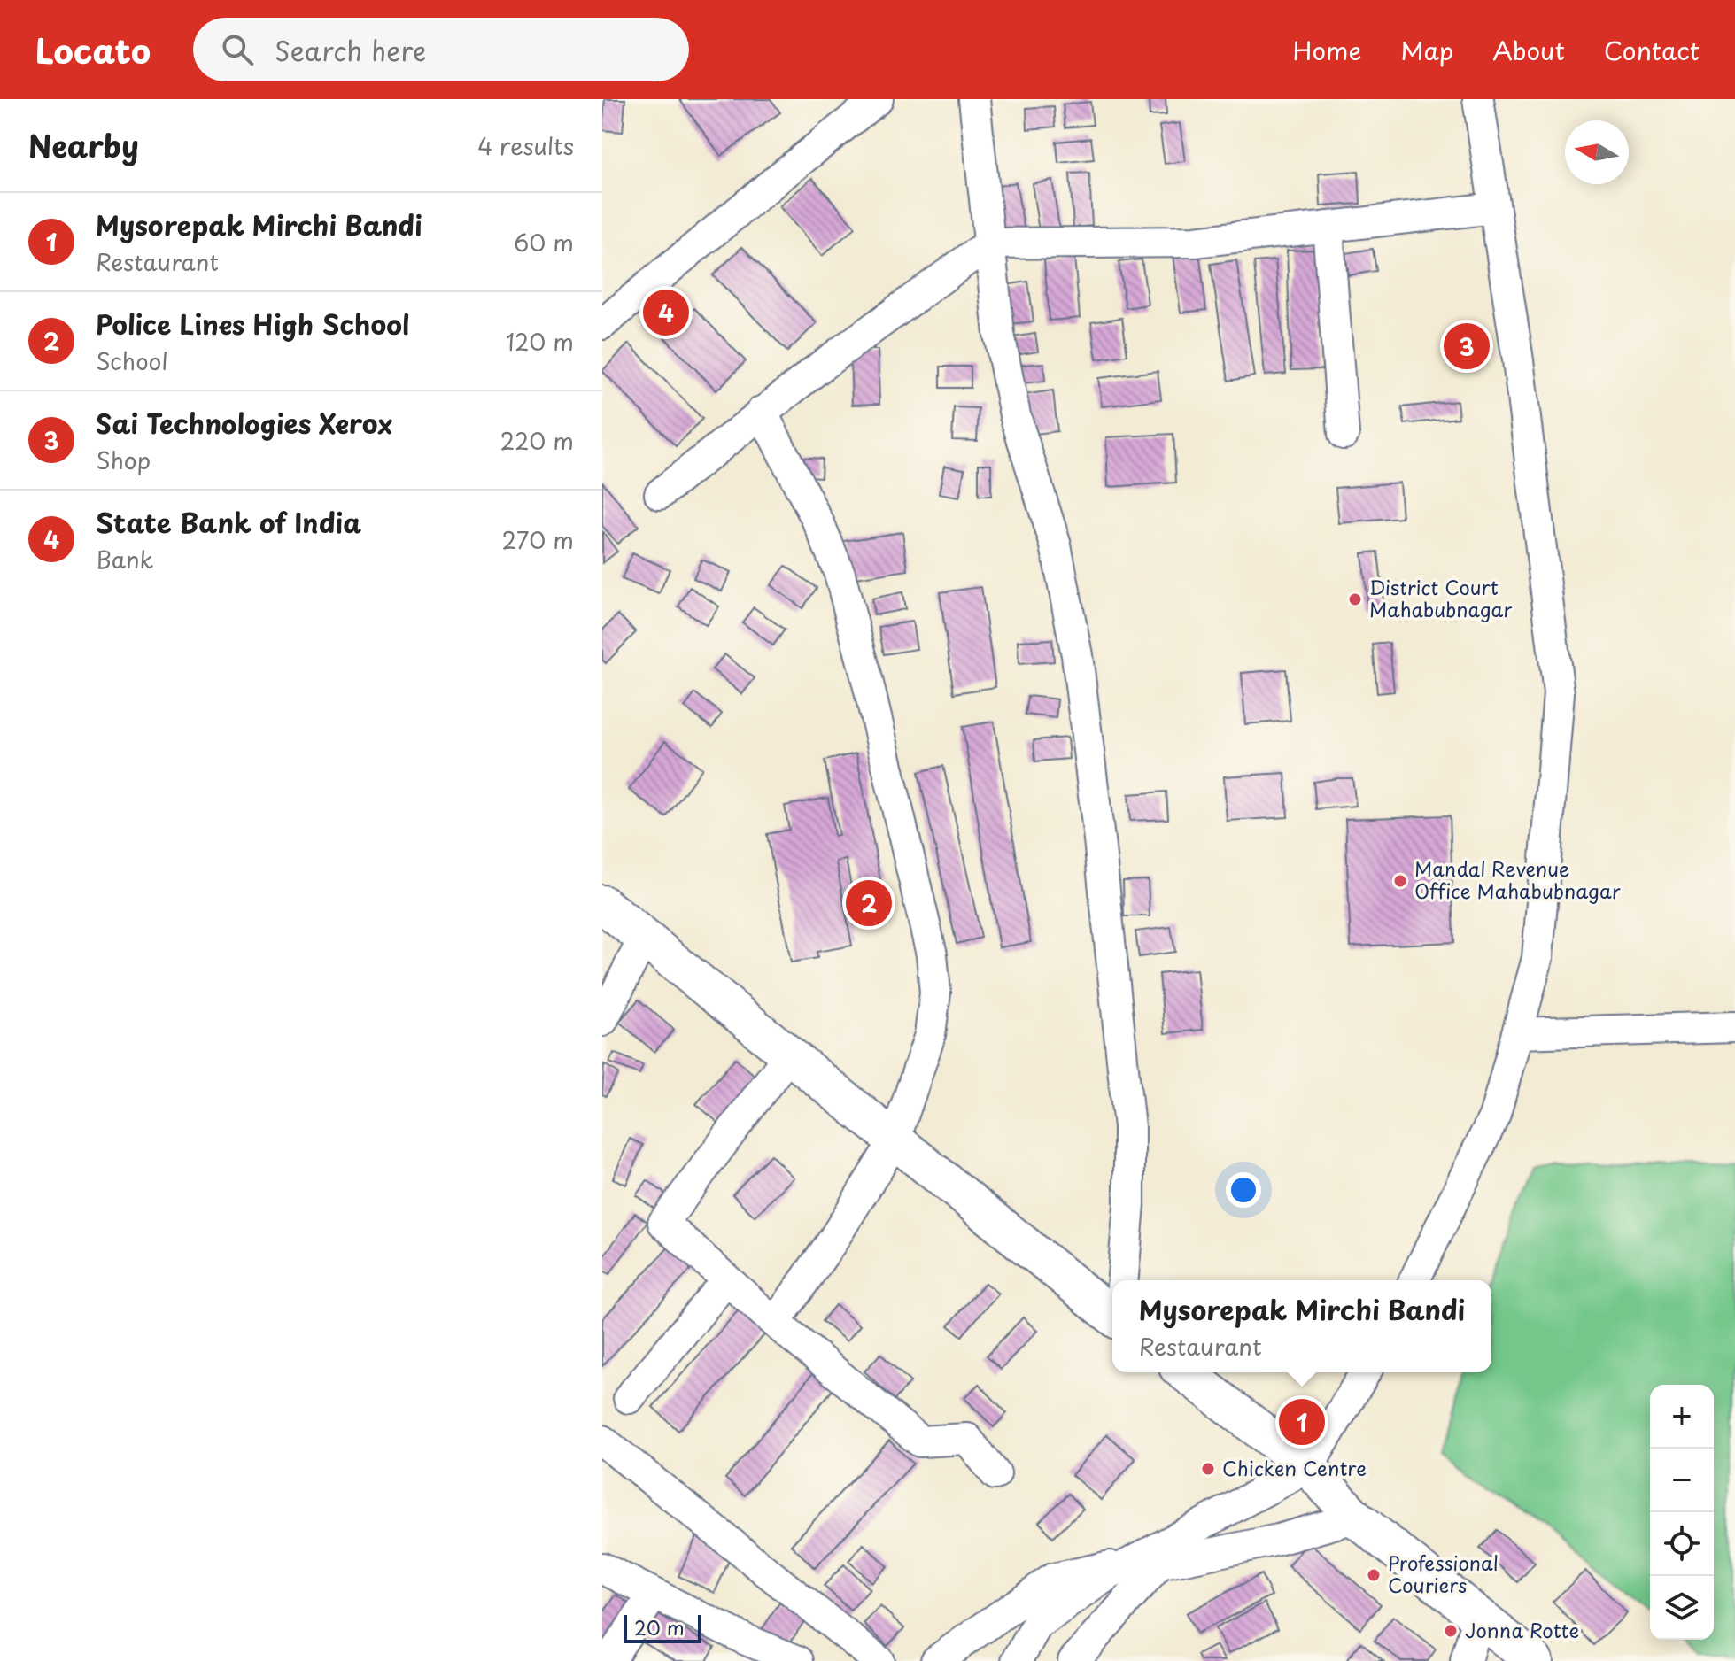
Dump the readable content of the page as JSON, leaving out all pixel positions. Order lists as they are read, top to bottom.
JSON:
{
  "places": [
    "District Court Mahabubnagar",
    "Mandal Revenue Office Mahabubnagar",
    "Chicken Centre",
    "Professional Couriers",
    "Jonna Rotte"
  ],
  "scale_bar": "20 m",
  "north": "left",
  "page": {
    "header": "Locato",
    "search": "Search here",
    "nav": [
      "Home",
      "Map",
      "About",
      "Contact"
    ],
    "heading": ["Nearby", "4 results"],
    "list": [
      {
        "mark": "1",
        "name": "Mysorepak Mirchi Bandi",
        "note": "Restaurant",
        "value": "60 m"
      },
      {
        "mark": "2",
        "name": "Police Lines High School",
        "note": "School",
        "value": "120 m"
      },
      {
        "mark": "3",
        "name": "Sai Technologies Xerox",
        "note": "Shop",
        "value": "220 m"
      },
      {
        "mark": "4",
        "name": "State Bank of India",
        "note": "Bank",
        "value": "270 m"
      }
    ],
    "pins": [
      "4",
      "3",
      "2",
      "1"
    ],
    "popup": ["Mysorepak Mirchi Bandi", "Restaurant"],
    "map_buttons": ["+", "−"],
    "scale": "20 m"
  }
}
